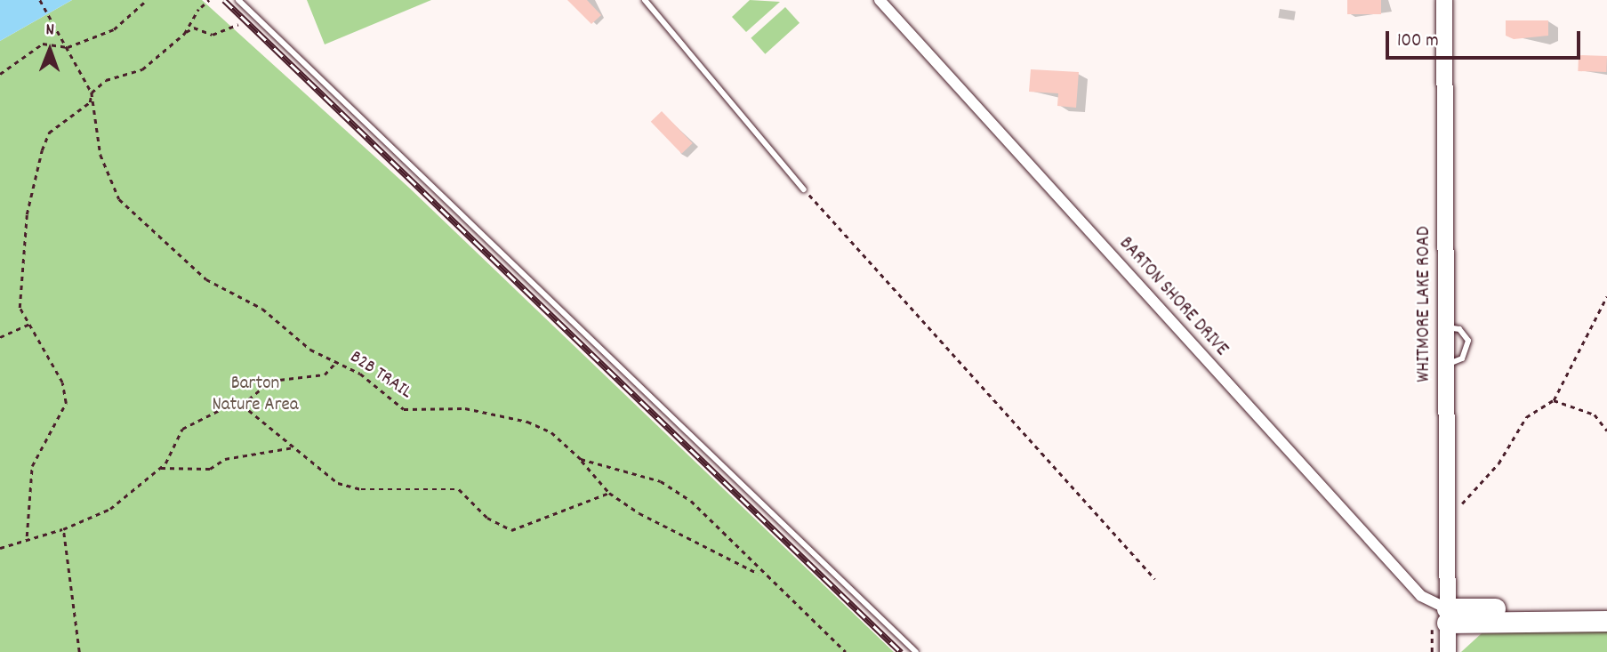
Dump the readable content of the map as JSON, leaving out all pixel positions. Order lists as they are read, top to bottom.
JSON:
{
  "streets": {
    "street": ["BARTON SHORE DRIVE", "WHITMORE LAKE ROAD"],
    "path": ["B2B TRAIL"]
  },
  "crossings": [
    ["BARTON SHORE DRIVE", "WHITMORE LAKE ROAD"]
  ],
  "parks": ["Barton Nature Area"],
  "scale_bar": "100 m",
  "north": "top"
}
